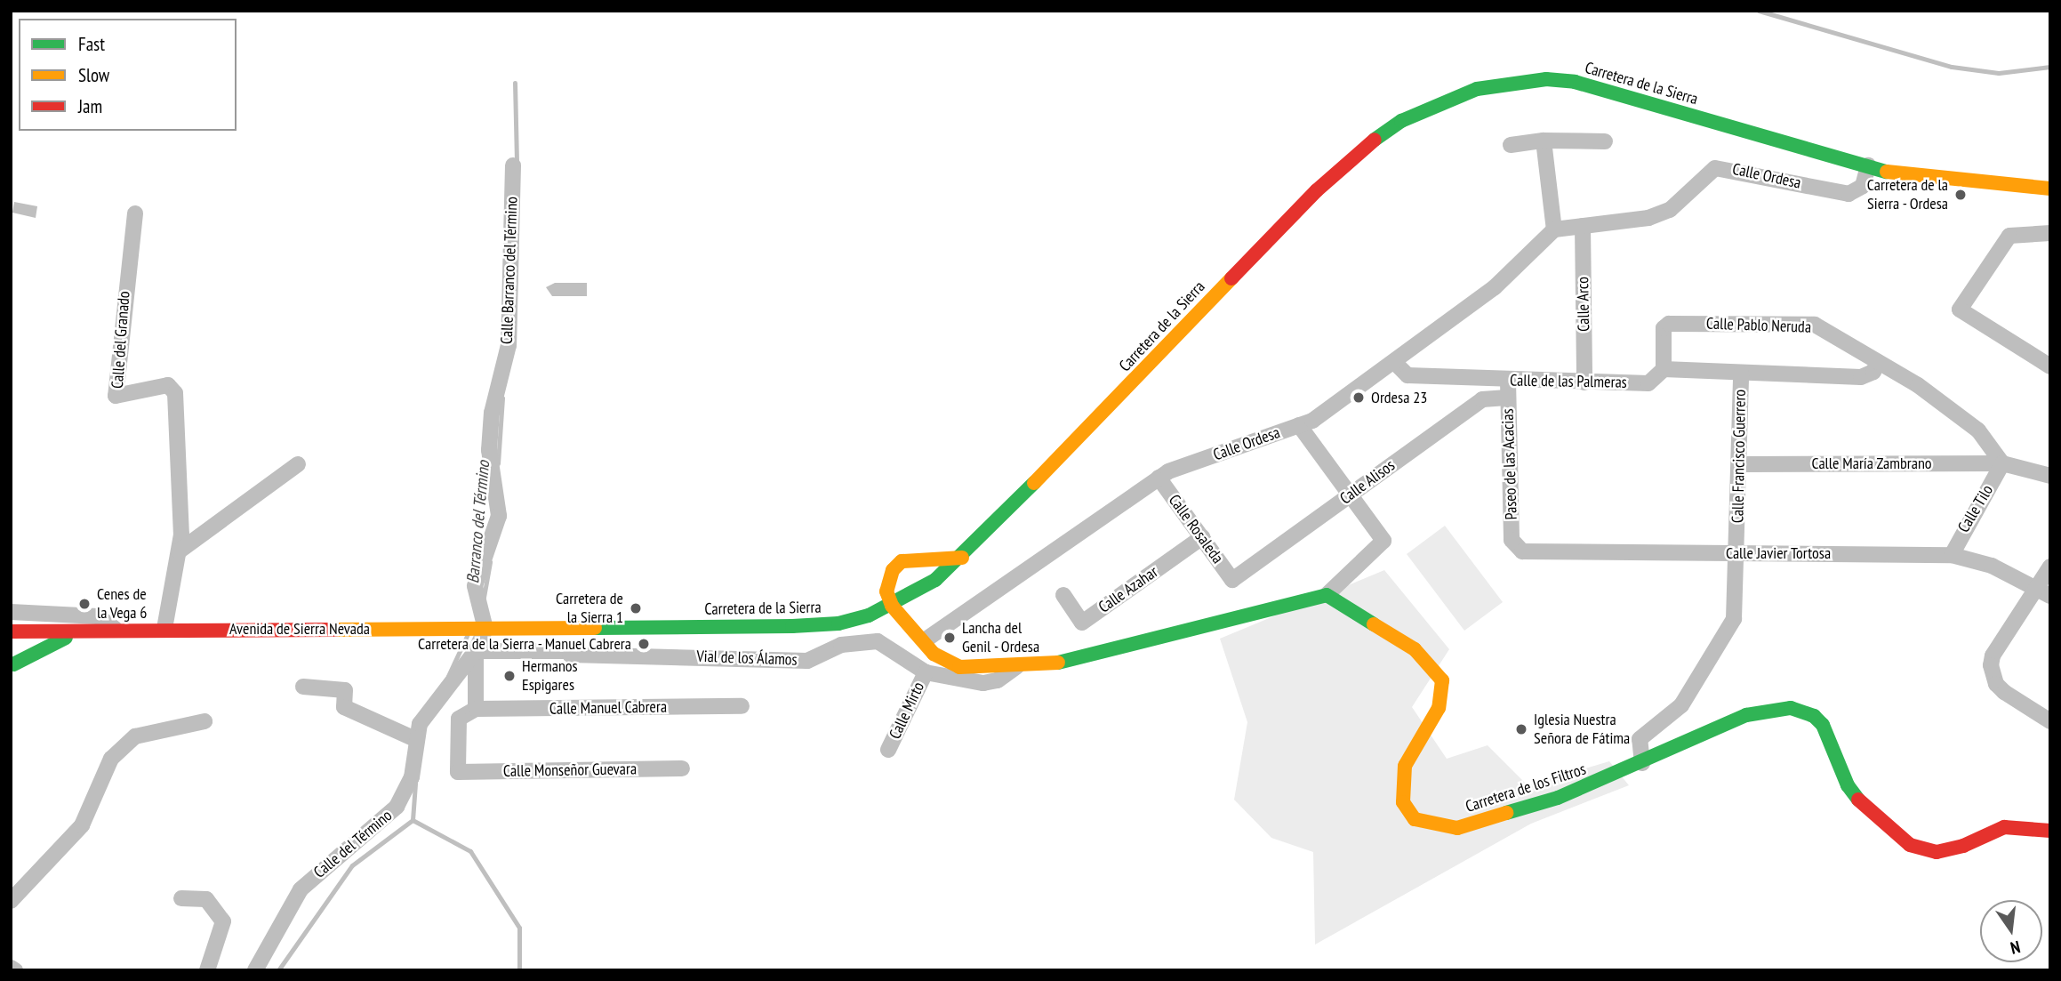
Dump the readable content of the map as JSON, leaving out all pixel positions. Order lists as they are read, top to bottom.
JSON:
{
  "streets": {
    "street": [
      "Carretera de la Sierra",
      "Calle Ordesa",
      "Calle Barranco del Término",
      "Calle Arco",
      "Calle Pablo Neruda",
      "Calle del Granado",
      "Calle de las Palmeras",
      "Calle Francisco Guerrero",
      "Calle María Zambrano",
      "Paseo de las Acacias",
      "Calle Alisos",
      "Calle Tilo",
      "Calle Rosaleda",
      "Calle Javier Tortosa",
      "Calle Azahar",
      "Avenida de Sierra Nevada",
      "Vial de los Álamos",
      "Calle Manuel Cabrera",
      "Calle Mirto",
      "Calle Monseñor Guevara",
      "Carretera de los Filtros",
      "Calle del Término"
    ]
  },
  "crossings": [
    ["Carretera de la Sierra", "Calle Ordesa"],
    ["Carretera de la Sierra", "Calle Barranco del Término"],
    ["Carretera de la Sierra", "Avenida de Sierra Nevada"],
    ["Calle Ordesa", "Calle Arco"],
    ["Calle Ordesa", "Calle de las Palmeras"],
    ["Calle Ordesa", "Calle Rosaleda"],
    ["Calle Barranco del Término", "Avenida de Sierra Nevada"],
    ["Calle Arco", "Calle de las Palmeras"],
    ["Calle Pablo Neruda", "Calle de las Palmeras"],
    ["Calle Pablo Neruda", "Calle María Zambrano"],
    ["Calle Pablo Neruda", "Calle Tilo"],
    ["Calle del Granado", "Avenida de Sierra Nevada"],
    ["Calle de las Palmeras", "Calle Francisco Guerrero"],
    ["Calle de las Palmeras", "Paseo de las Acacias"],
    ["Calle Francisco Guerrero", "Calle María Zambrano"],
    ["Calle Francisco Guerrero", "Calle Javier Tortosa"],
    ["Calle Francisco Guerrero", "Carretera de los Filtros"],
    ["Calle María Zambrano", "Calle Tilo"],
    ["Paseo de las Acacias", "Calle Alisos"],
    ["Paseo de las Acacias", "Calle Javier Tortosa"],
    ["Calle Alisos", "Calle Rosaleda"],
    ["Calle Tilo", "Calle Javier Tortosa"],
    ["Calle Rosaleda", "Calle Azahar"],
    ["Vial de los Álamos", "Calle Mirto"],
    ["Vial de los Álamos", "Calle del Término"],
    ["Calle Manuel Cabrera", "Calle Monseñor Guevara"]
  ],
  "water": ["Barranco del Término"],
  "places": [
    "Carretera de la Sierra - Ordesa",
    "Ordesa 23",
    "Cenes de la Vega 6",
    "Carretera de la Sierra 1",
    "Lancha del Genil - Ordesa",
    "Carretera de la Sierra - Manuel Cabrera",
    "Hermanos Espigares",
    "Iglesia Nuestra Señora de Fátima"
  ],
  "legend": ["Fast", "Slow", "Jam"],
  "north": "bottom"
}
